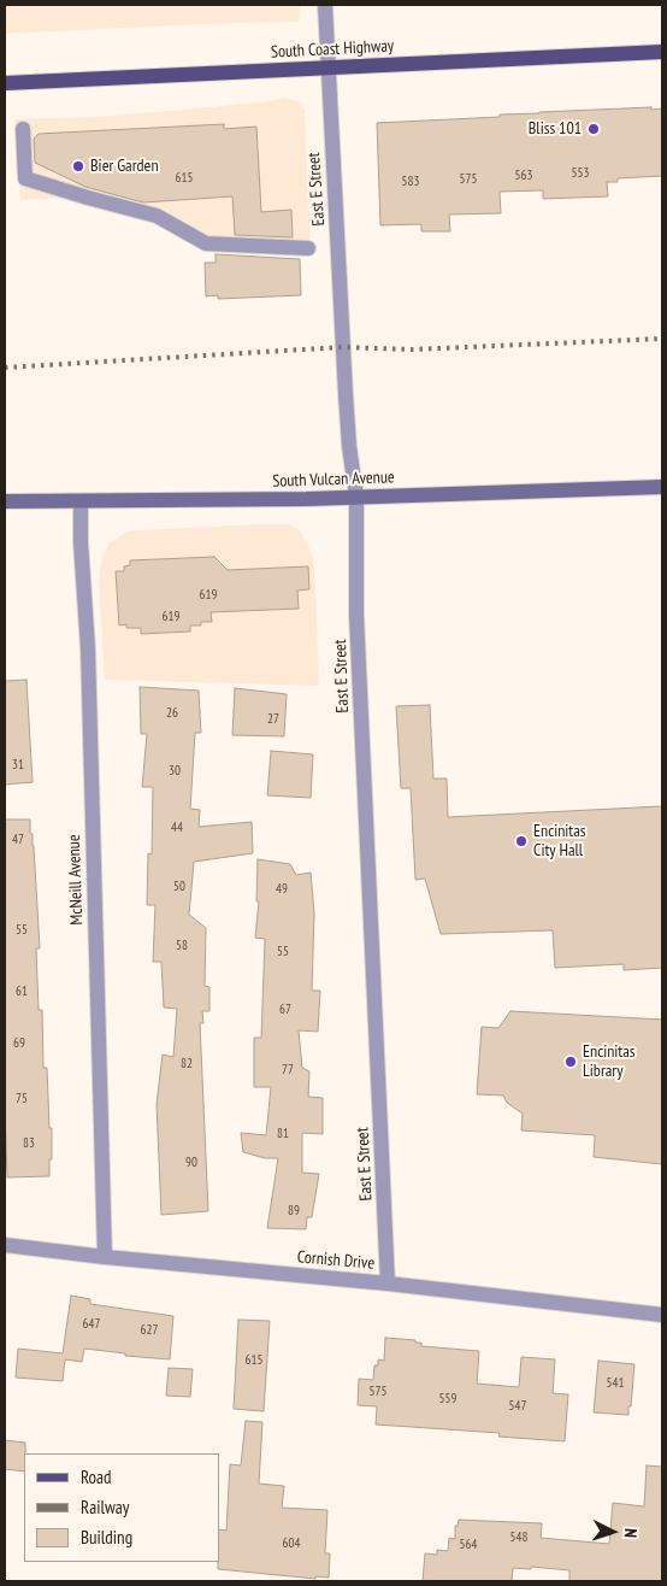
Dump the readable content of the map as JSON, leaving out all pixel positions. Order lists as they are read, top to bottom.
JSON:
{
  "streets": {
    "main road": ["South Coast Highway", "South Vulcan Avenue"],
    "street": ["East E Street", "McNeill Avenue", "Cornish Drive"]
  },
  "crossings": [
    ["South Coast Highway", "East E Street"],
    ["East E Street", "South Vulcan Avenue"],
    ["East E Street", "Cornish Drive"],
    ["South Vulcan Avenue", "McNeill Avenue"],
    ["McNeill Avenue", "Cornish Drive"]
  ],
  "places": [
    "Bliss 101",
    "Bier Garden",
    "Encinitas City Hall",
    "Encinitas Library"
  ],
  "house_numbers": [
    "553",
    "563",
    "615",
    "575",
    "583",
    "619",
    "619",
    "26",
    "27",
    "31",
    "30",
    "44",
    "47",
    "50",
    "49",
    "55",
    "58",
    "55",
    "61",
    "67",
    "69",
    "82",
    "77",
    "75",
    "81",
    "83",
    "90",
    "89",
    "647",
    "627",
    "615",
    "541",
    "575",
    "559",
    "547",
    "548",
    "604",
    "564"
  ],
  "legend": ["Road", "Railway", "Building"],
  "north": "right"
}
